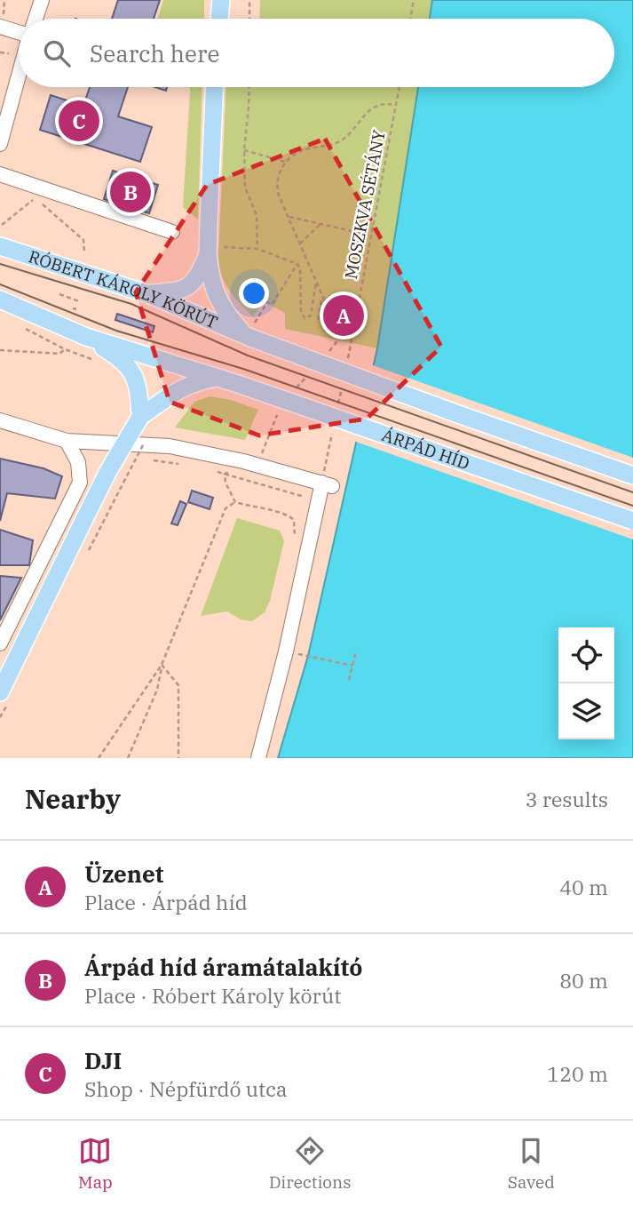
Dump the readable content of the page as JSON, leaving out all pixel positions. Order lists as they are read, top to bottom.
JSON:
{
  "streets": {
    "main road": ["RÓBERT KÁROLY KÖRÚT", "ÁRPÁD HÍD"],
    "path": ["MOSZKVA SÉTÁNY"]
  },
  "page": {
    "search": "Search here",
    "pins": ["C", "B", "A"],
    "heading": ["Nearby", "3 results"],
    "list": [
      {
        "mark": "A",
        "name": "Üzenet",
        "note": "Place · Árpád híd",
        "value": "40 m"
      },
      {
        "mark": "B",
        "name": "Árpád híd áramátalakító",
        "note": "Place · Róbert Károly körút",
        "value": "80 m"
      },
      {
        "mark": "C",
        "name": "DJI",
        "note": "Shop · Népfürdő utca",
        "value": "120 m"
      }
    ],
    "nav": ["Map", "Directions", "Saved"]
  }
}
